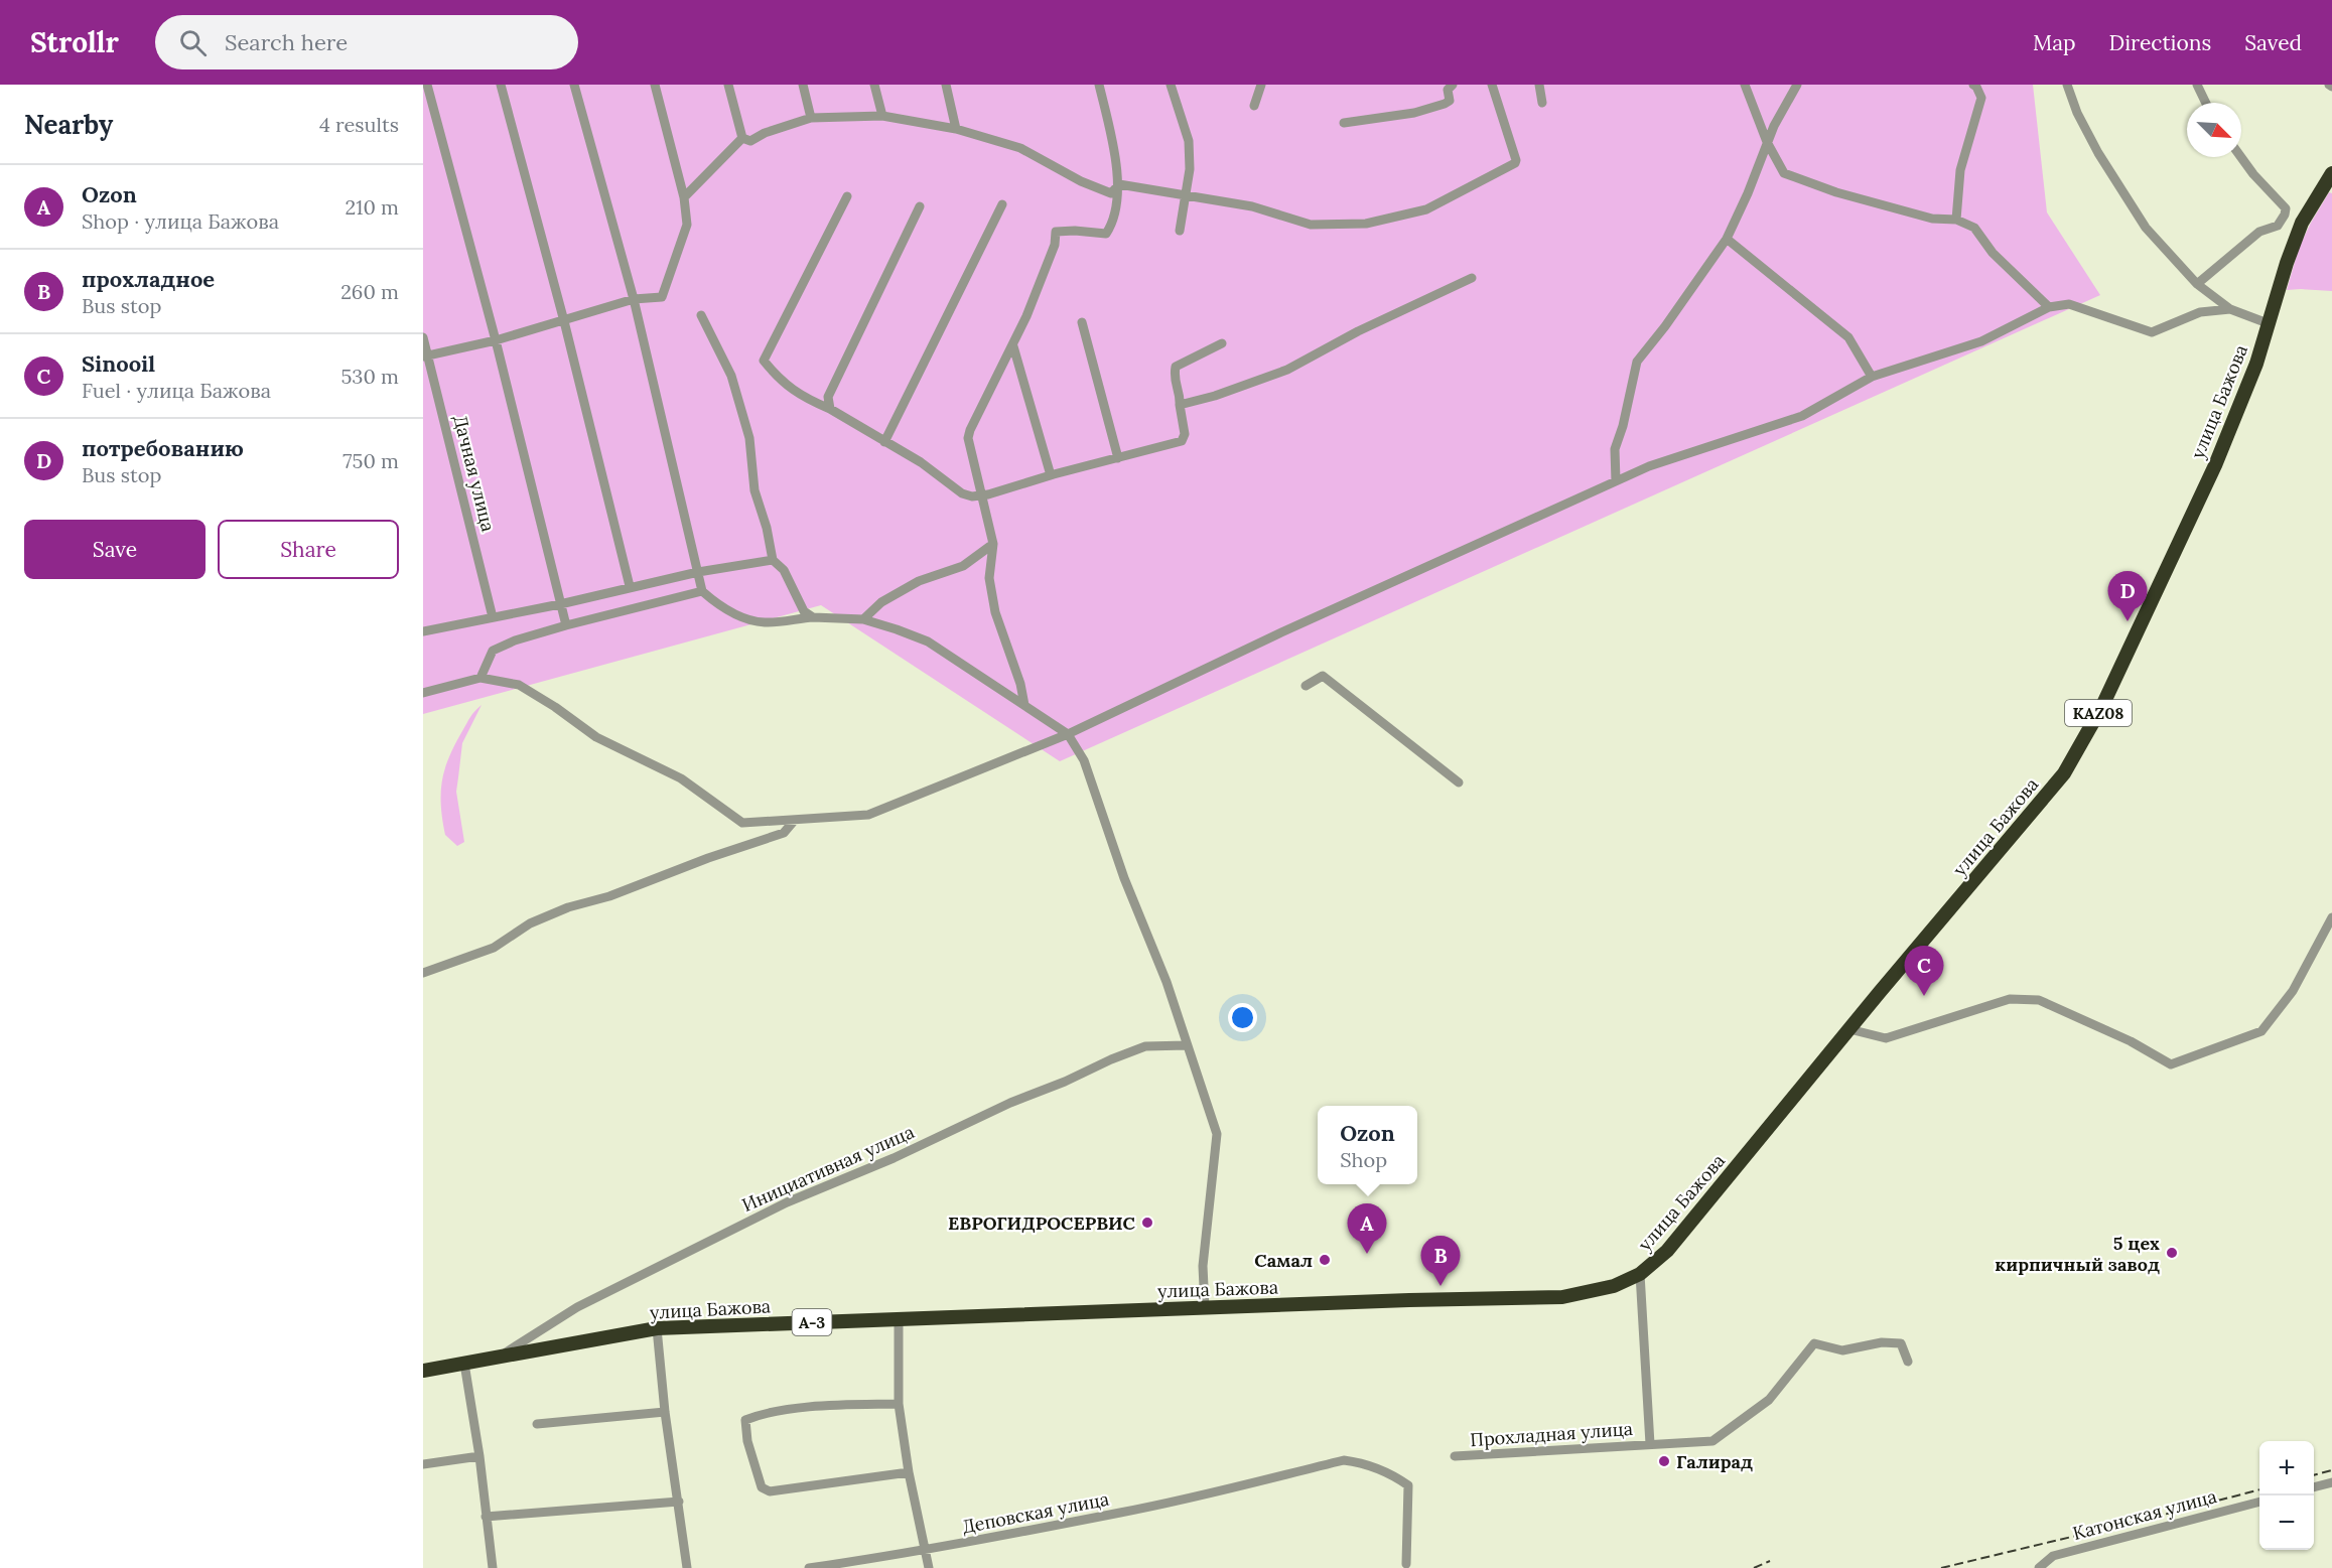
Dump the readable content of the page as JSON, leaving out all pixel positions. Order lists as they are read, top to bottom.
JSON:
{
  "streets": {
    "highway": ["улица Бажова", "KAZ08", "A-3"],
    "street": [
      "Дачная улица",
      "Инициативная улица",
      "Прохладная улица",
      "Деповская улица",
      "Катонская улица"
    ]
  },
  "crossings": [
    ["улица Бажова", "Инициативная улица"],
    ["улица Бажова", "Прохладная улица"]
  ],
  "places": [
    "ЕВРОГИДРОСЕРВИС",
    "5 цех кирпичный завод",
    "Самал",
    "Галирад"
  ],
  "north": "bottom right",
  "page": {
    "header": "Strollr",
    "search": "Search here",
    "nav": ["Map", "Directions", "Saved"],
    "heading": ["Nearby", "4 results"],
    "list": [
      {
        "mark": "A",
        "name": "Ozon",
        "note": "Shop · улица Бажова",
        "value": "210 m"
      },
      {
        "mark": "B",
        "name": "прохладное",
        "note": "Bus stop",
        "value": "260 m"
      },
      {
        "mark": "C",
        "name": "Sinooil",
        "note": "Fuel · улица Бажова",
        "value": "530 m"
      },
      {
        "mark": "D",
        "name": "потребованию",
        "note": "Bus stop",
        "value": "750 m"
      }
    ],
    "buttons": ["Save", "Share"],
    "pins": [
      "D",
      "C",
      "A",
      "B"
    ],
    "popup": ["Ozon", "Shop"],
    "map_buttons": ["+", "−"]
  }
}
